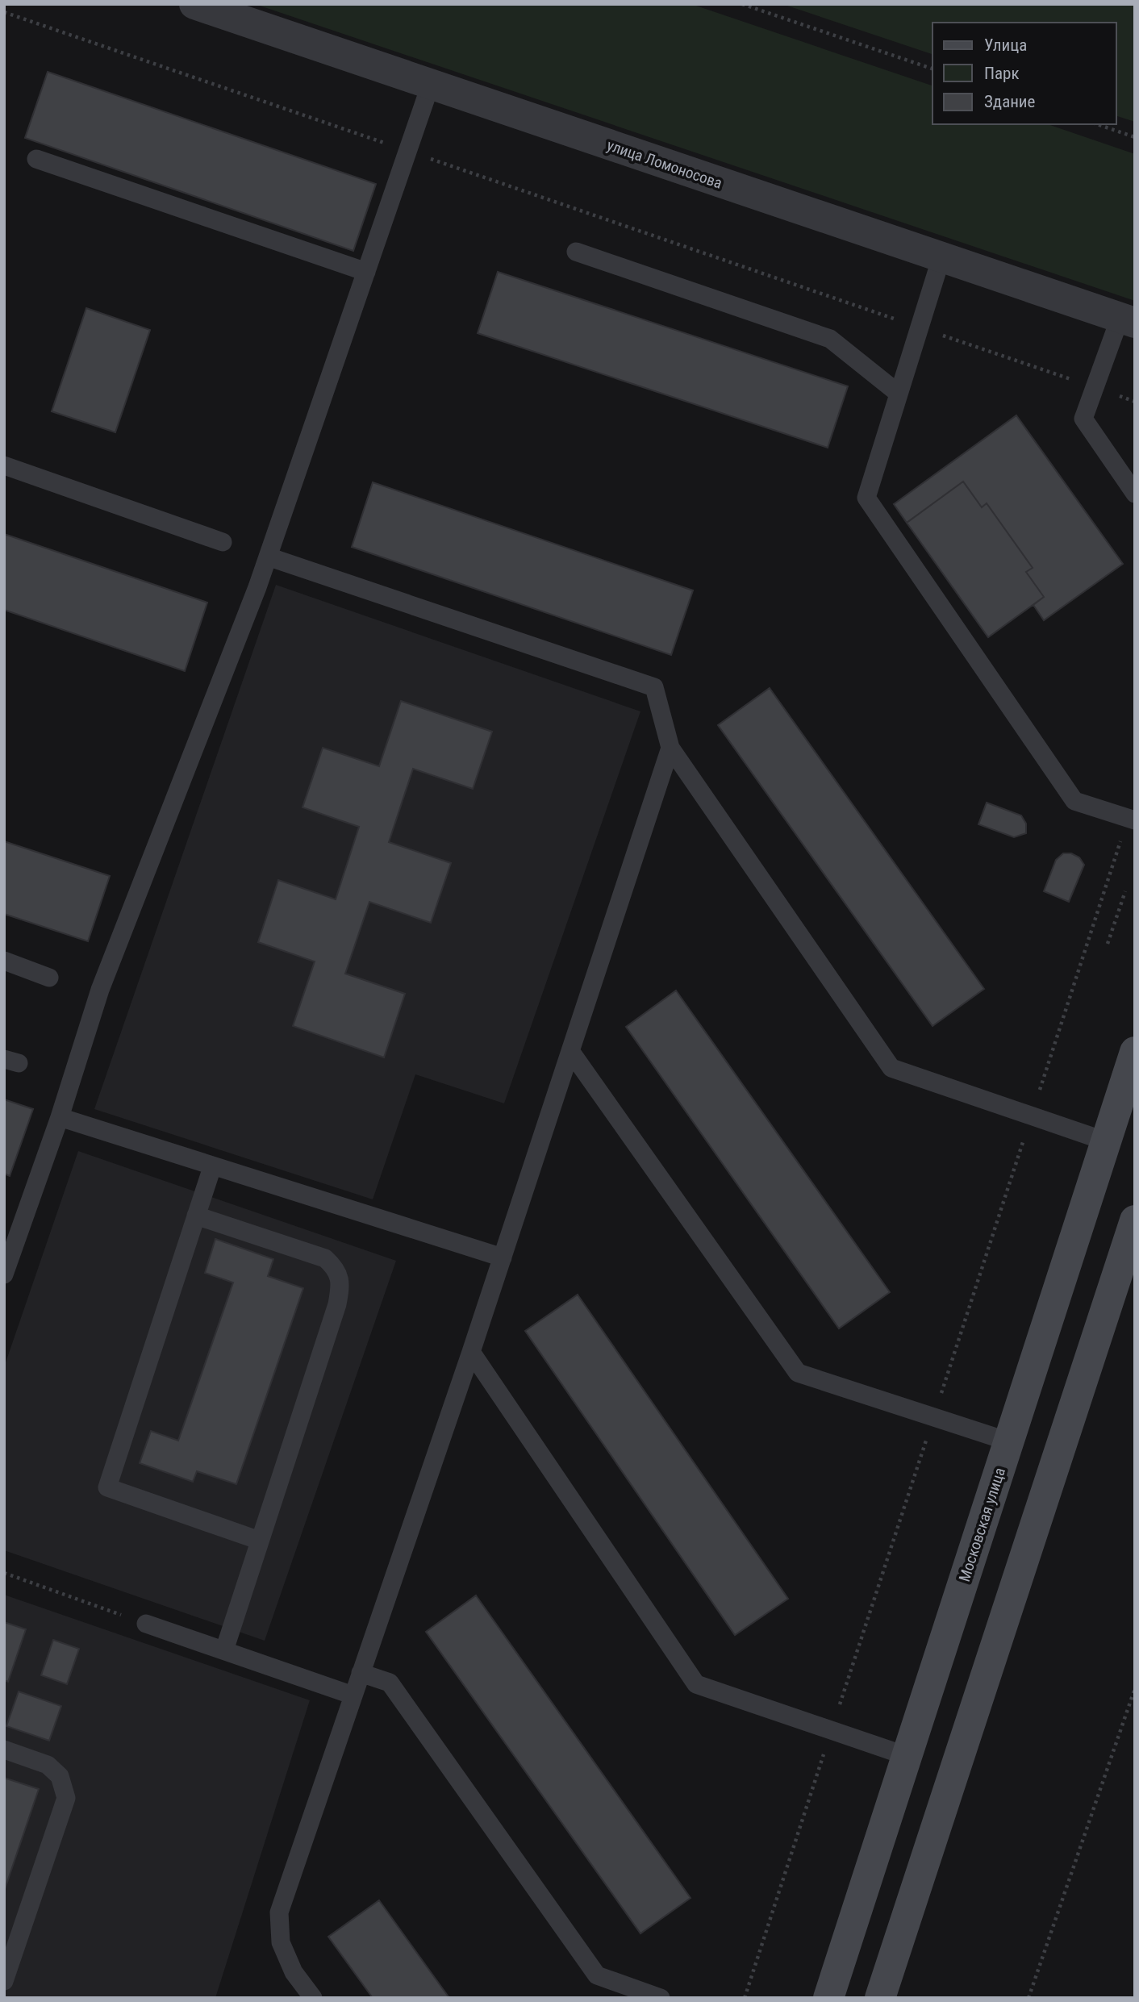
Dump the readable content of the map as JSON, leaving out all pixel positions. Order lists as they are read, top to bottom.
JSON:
{
  "streets": {
    "main road": ["Московская улица"],
    "street": ["улица Ломоносова"]
  },
  "legend": ["Улица", "Парк", "Здание"]
}
